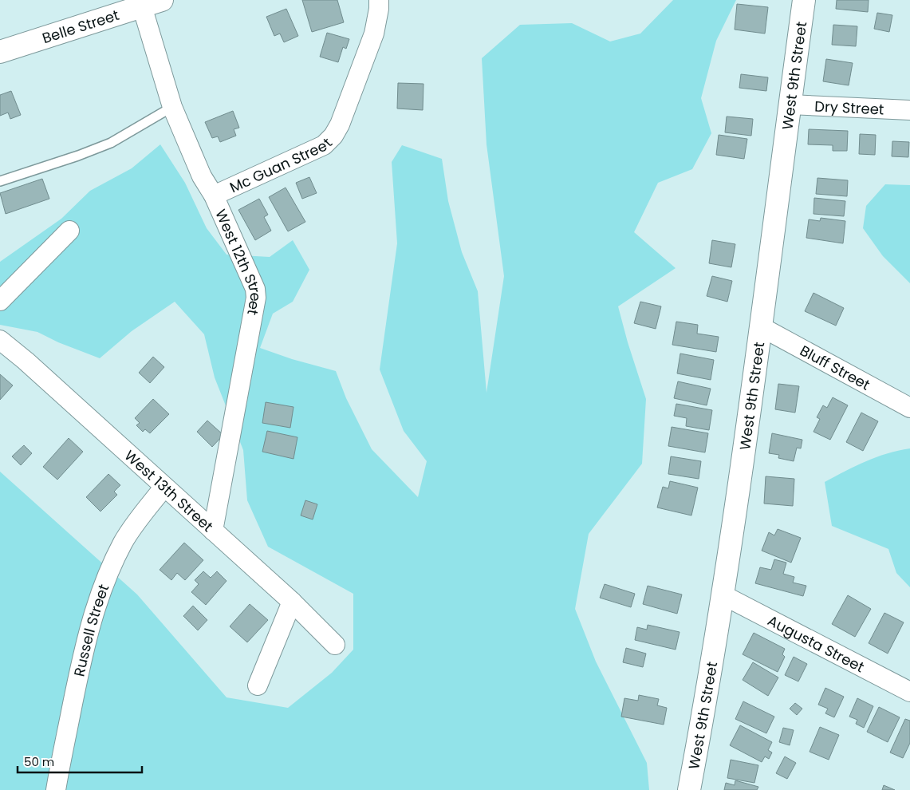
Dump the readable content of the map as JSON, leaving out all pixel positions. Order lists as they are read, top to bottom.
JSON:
{
  "streets": {
    "street": [
      "Belle Street",
      "West 9th Street",
      "Dry Street",
      "Mc Guan Street",
      "West 12th Street",
      "Bluff Street",
      "West 13th Street",
      "Russell Street",
      "Augusta Street"
    ]
  },
  "crossings": [
    ["Belle Street", "West 12th Street"],
    ["West 9th Street", "Dry Street"],
    ["West 9th Street", "Bluff Street"],
    ["West 9th Street", "Augusta Street"],
    ["Mc Guan Street", "West 12th Street"],
    ["West 12th Street", "West 13th Street"],
    ["West 13th Street", "Russell Street"]
  ],
  "scale_bar": "50 m"
}
